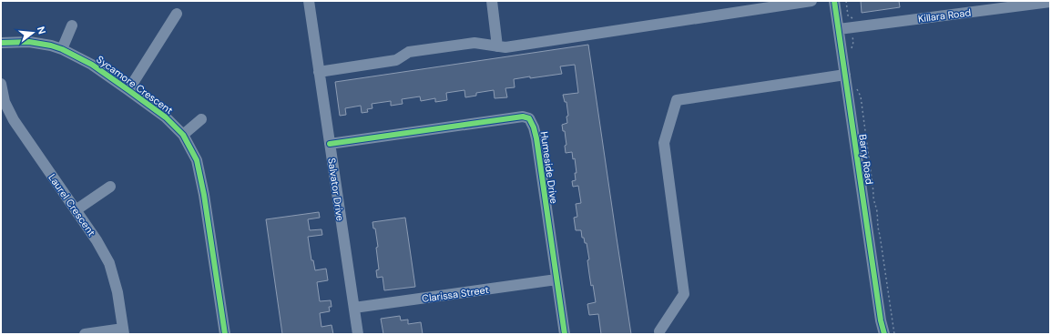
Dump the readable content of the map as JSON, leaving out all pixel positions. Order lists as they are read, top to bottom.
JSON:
{
  "streets": {
    "street": [
      "Killara Road",
      "Sycamore Crescent",
      "Barry Road",
      "Humeside Drive",
      "Salvator Drive",
      "Laurel Crescent",
      "Clarissa Street"
    ]
  },
  "crossings": [
    ["Killara Road", "Barry Road"],
    ["Humeside Drive", "Salvator Drive"],
    ["Humeside Drive", "Clarissa Street"],
    ["Salvator Drive", "Clarissa Street"]
  ],
  "north": "right"
}
